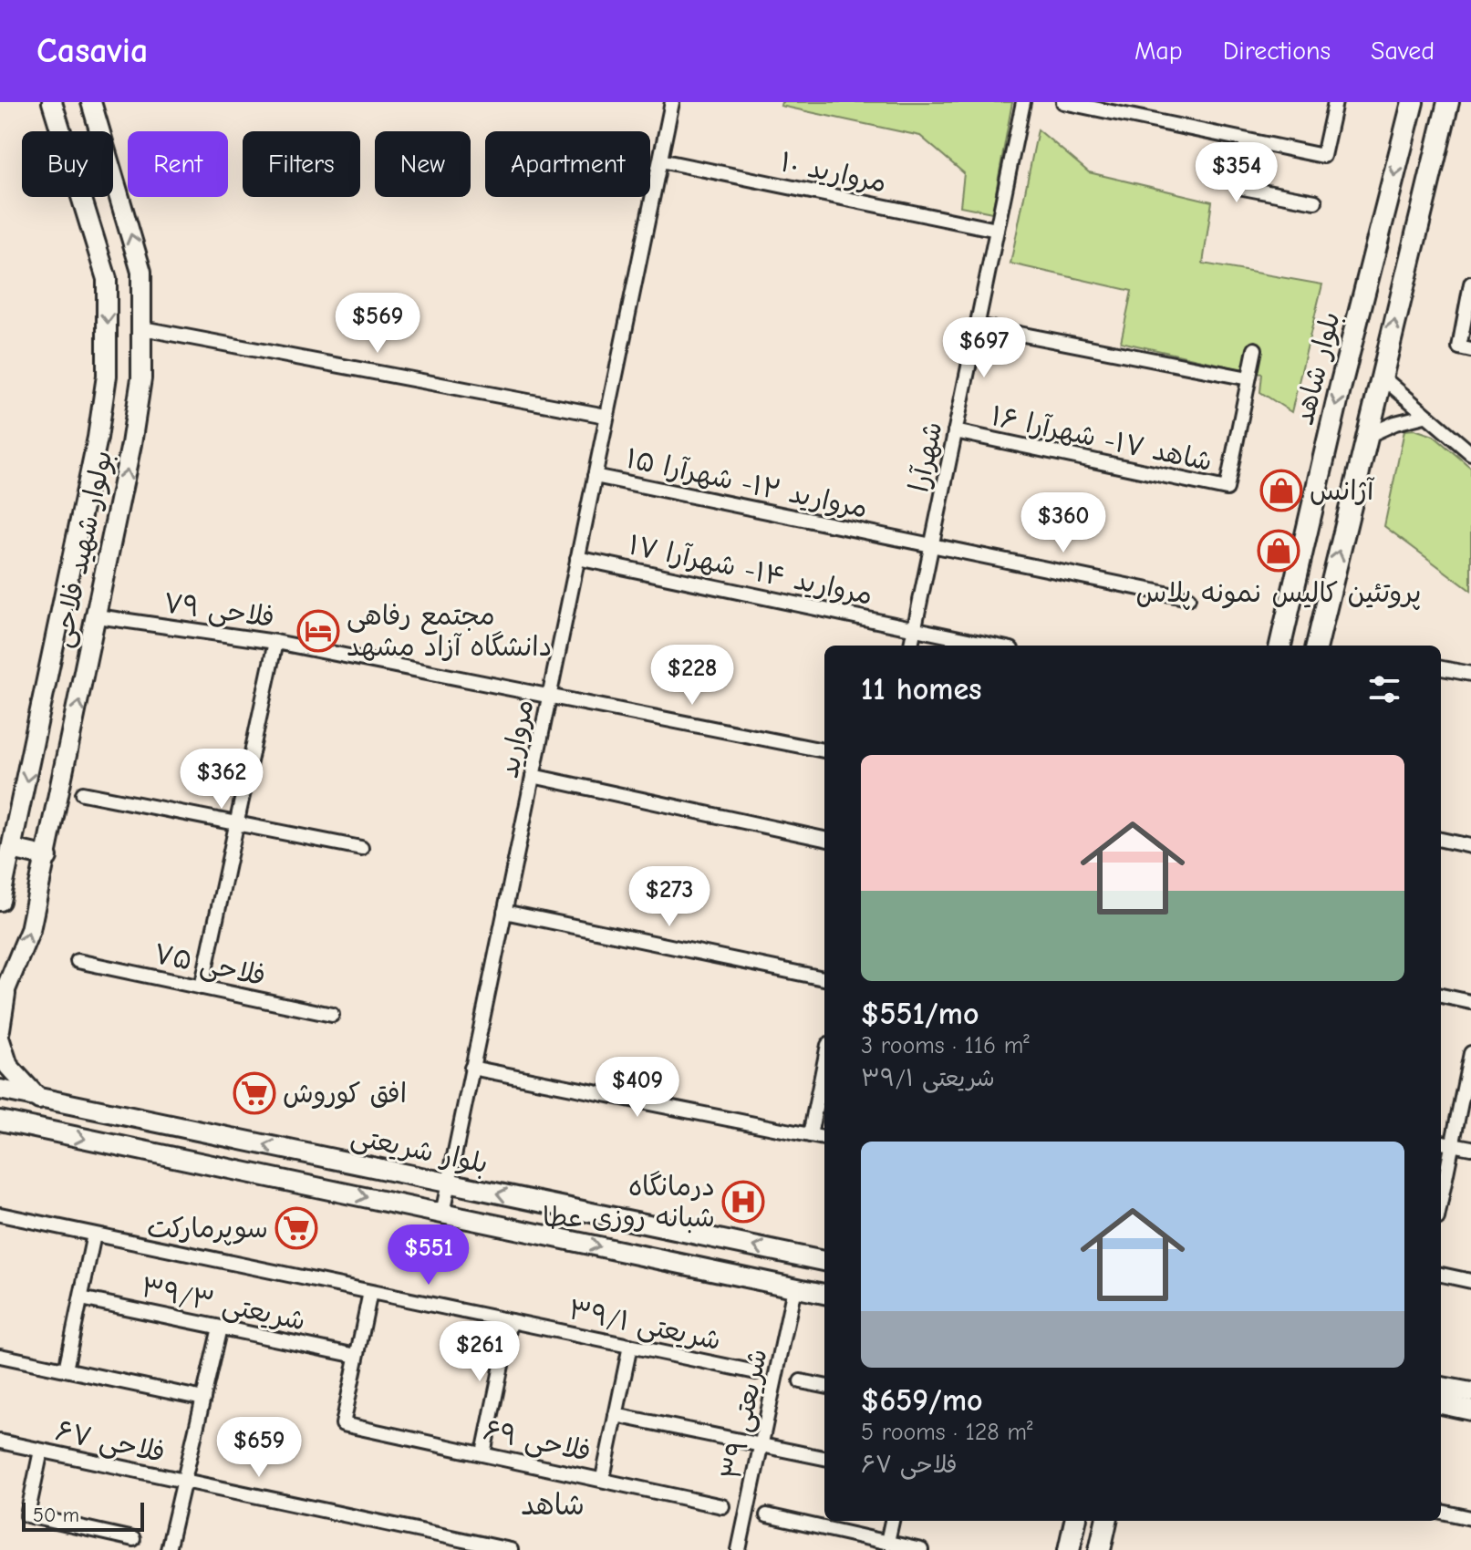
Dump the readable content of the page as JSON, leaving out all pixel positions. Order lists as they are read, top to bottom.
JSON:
{
  "streets": {
    "main road": ["بلوار شاهد", "بولوار شهید فلاحی", "بلوار شریعتی"],
    "street": [
      "مروارید ۱۰",
      "شاهد ۱۷- شهرآرا ۱۶",
      "شهرآرا",
      "مروارید ۱۲- شهرآرا ۱۵",
      "مروارید ۱۴- شهرآرا ۱۷",
      "فلاحی ۷۹",
      "مروارید",
      "فلاحی ۷۵",
      "شریعتی ۳۹/۳",
      "شریعتی ۳۹/۱",
      "شریعتی ۳۹",
      "فلاحی ۶۹",
      "فلاحی ۶۷"
    ]
  },
  "crossings": [
    ["مروارید ۱۰", "شهرآرا"],
    ["مروارید ۱۰", "مروارید"],
    ["شاهد ۱۷- شهرآرا ۱۶", "شهرآرا"],
    ["شهرآرا", "مروارید ۱۲- شهرآرا ۱۵"],
    ["شهرآرا", "مروارید ۱۴- شهرآرا ۱۷"],
    ["مروارید ۱۲- شهرآرا ۱۵", "مروارید"],
    ["بولوار شهید فلاحی", "فلاحی ۷۹"],
    ["مروارید ۱۴- شهرآرا ۱۷", "مروارید"],
    ["فلاحی ۷۹", "مروارید"],
    ["مروارید", "بلوار شریعتی"],
    ["بلوار شریعتی", "شریعتی ۳۹"],
    ["شریعتی ۳۹/۳", "فلاحی ۶۹"]
  ],
  "districts": ["شاهد"],
  "places": {
    "shop": ["آژانس", "پروتئین کالیس نمونه پلاس"],
    "hotel": ["مجتمع رفاهی دانشگاه آزاد مشهد"],
    "supermarket": ["افق کوروش", "سوپرمارکت"],
    "hospital": ["درمانگاه شبانه روزی عطا"]
  },
  "scale_bar": "50 m",
  "page": {
    "header": "Casavia",
    "nav": ["Map", "Directions", "Saved"],
    "chip": [
      "Buy",
      "Rent",
      "Filters",
      "New",
      "Apartment"
    ],
    "price": [
      "$354",
      "$569",
      "$697",
      "$360",
      "$228",
      "$362",
      "$273",
      "$409",
      "$551",
      "$261",
      "$659"
    ],
    "heading": "11 homes",
    "list": [
      {
        "name": "$551/mo",
        "note": "3 rooms · 116 m² · شریعتی ۳۹/۱"
      },
      {
        "name": "$659/mo",
        "note": "5 rooms · 128 m² · فلاحی ۶۷"
      }
    ],
    "scale": "50 m"
  }
}
